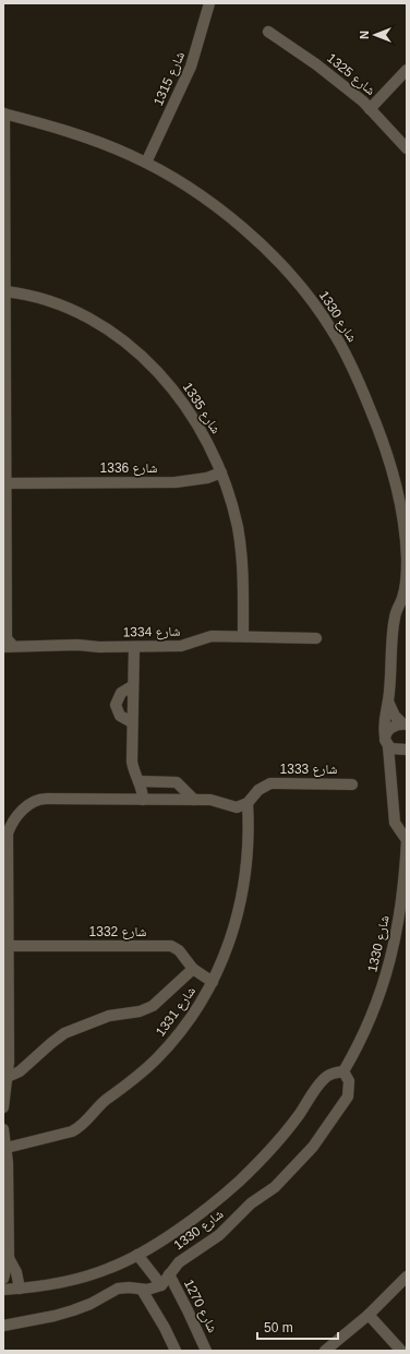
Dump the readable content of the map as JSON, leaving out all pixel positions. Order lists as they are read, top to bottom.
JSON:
{
  "streets": {
    "street": [
      "شارع 1325",
      "شارع 1315",
      "شارع 1330",
      "شارع 1335",
      "شارع 1336",
      "شارع 1334",
      "شارع 1333",
      "شارع 1332",
      "شارع 1331",
      "شارع 1270"
    ]
  },
  "crossings": [
    ["شارع 1315", "شارع 1330"],
    ["شارع 1330", "شارع 1270"],
    ["شارع 1335", "شارع 1336"],
    ["شارع 1335", "شارع 1334"],
    ["شارع 1336", "شارع 1334"],
    ["شارع 1333", "شارع 1331"],
    ["شارع 1332", "شارع 1331"]
  ],
  "scale_bar": "50 m",
  "north": "left"
}
